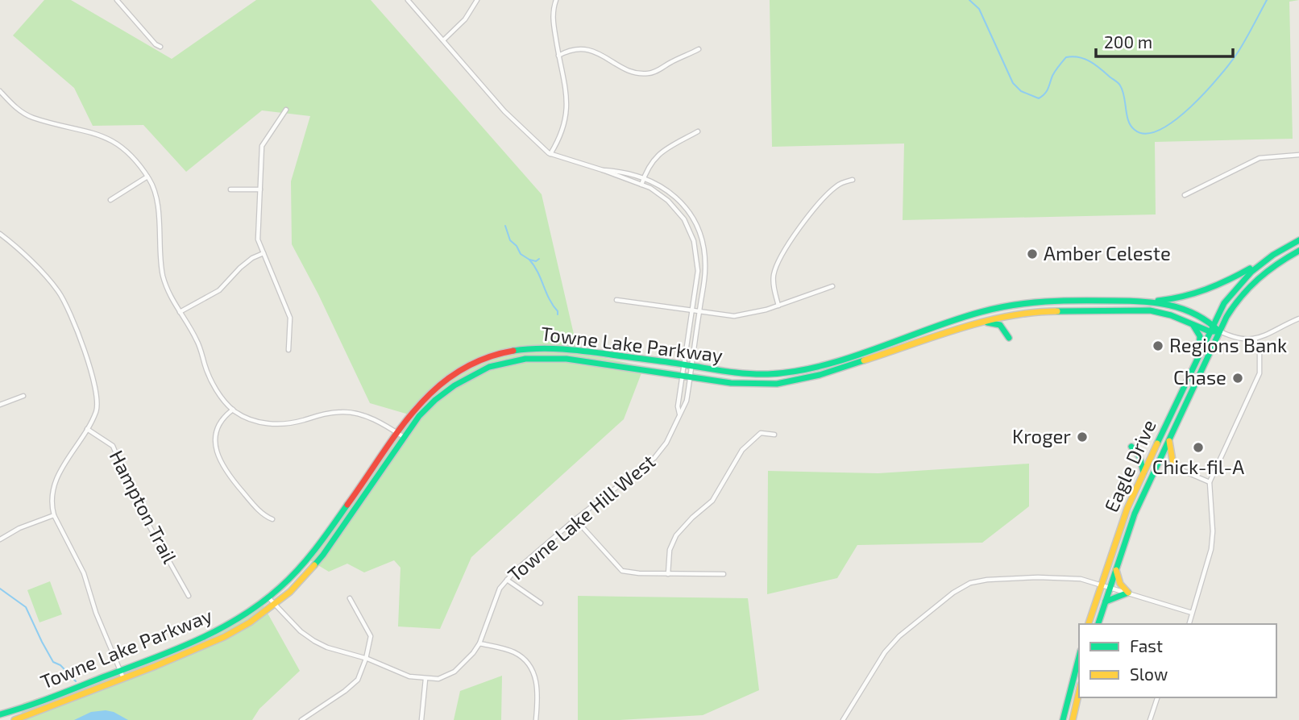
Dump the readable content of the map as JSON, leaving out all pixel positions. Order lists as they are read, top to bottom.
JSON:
{
  "streets": {
    "main road": ["Towne Lake Parkway", "Eagle Drive"],
    "street": ["Hampton Trail", "Towne Lake Hill West"]
  },
  "crossings": [
    ["Towne Lake Parkway", "Eagle Drive"],
    ["Towne Lake Parkway", "Towne Lake Hill West"]
  ],
  "places": [
    "Amber Celeste",
    "Regions Bank",
    "Chase",
    "Kroger",
    "Chick-fil-A"
  ],
  "legend": ["Fast", "Slow"],
  "scale_bar": "200 m"
}
